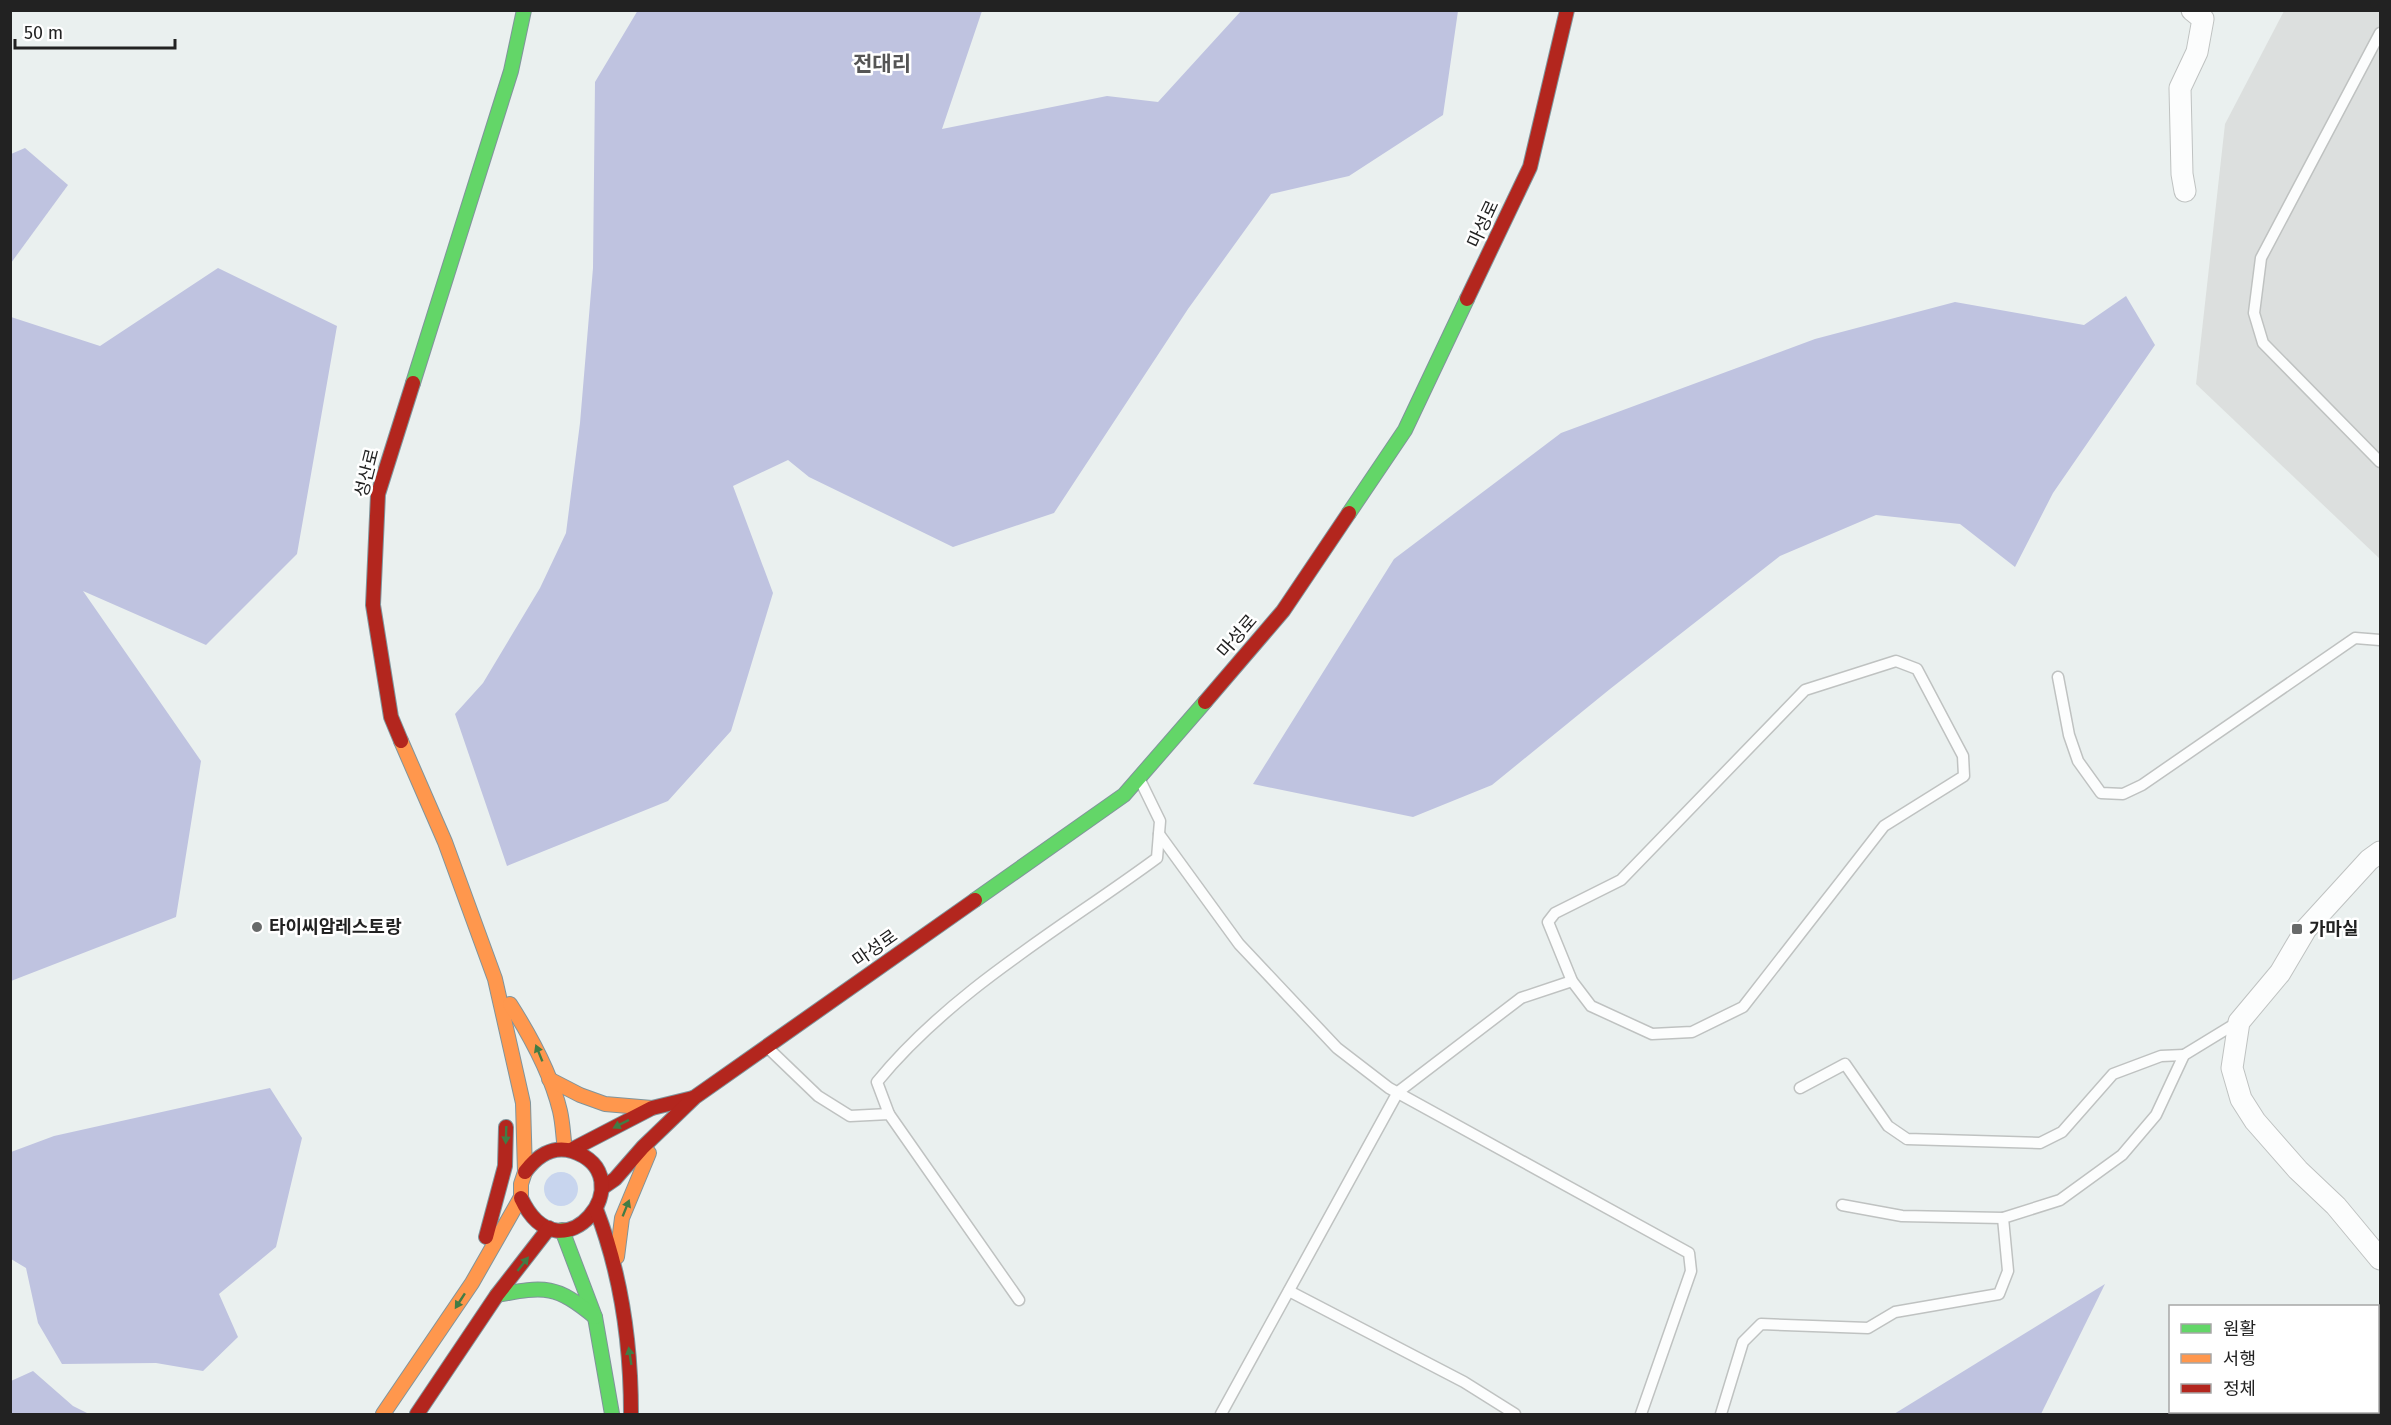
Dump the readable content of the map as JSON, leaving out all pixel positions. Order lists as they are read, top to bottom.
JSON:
{
  "streets": {
    "main road": ["마성로", "성산로"]
  },
  "districts": ["전대리"],
  "places": {
    "other": ["타이씨암레스토랑"],
    "transit": ["가마실"]
  },
  "legend": ["원활", "서행", "정체"],
  "scale_bar": "50 m"
}
